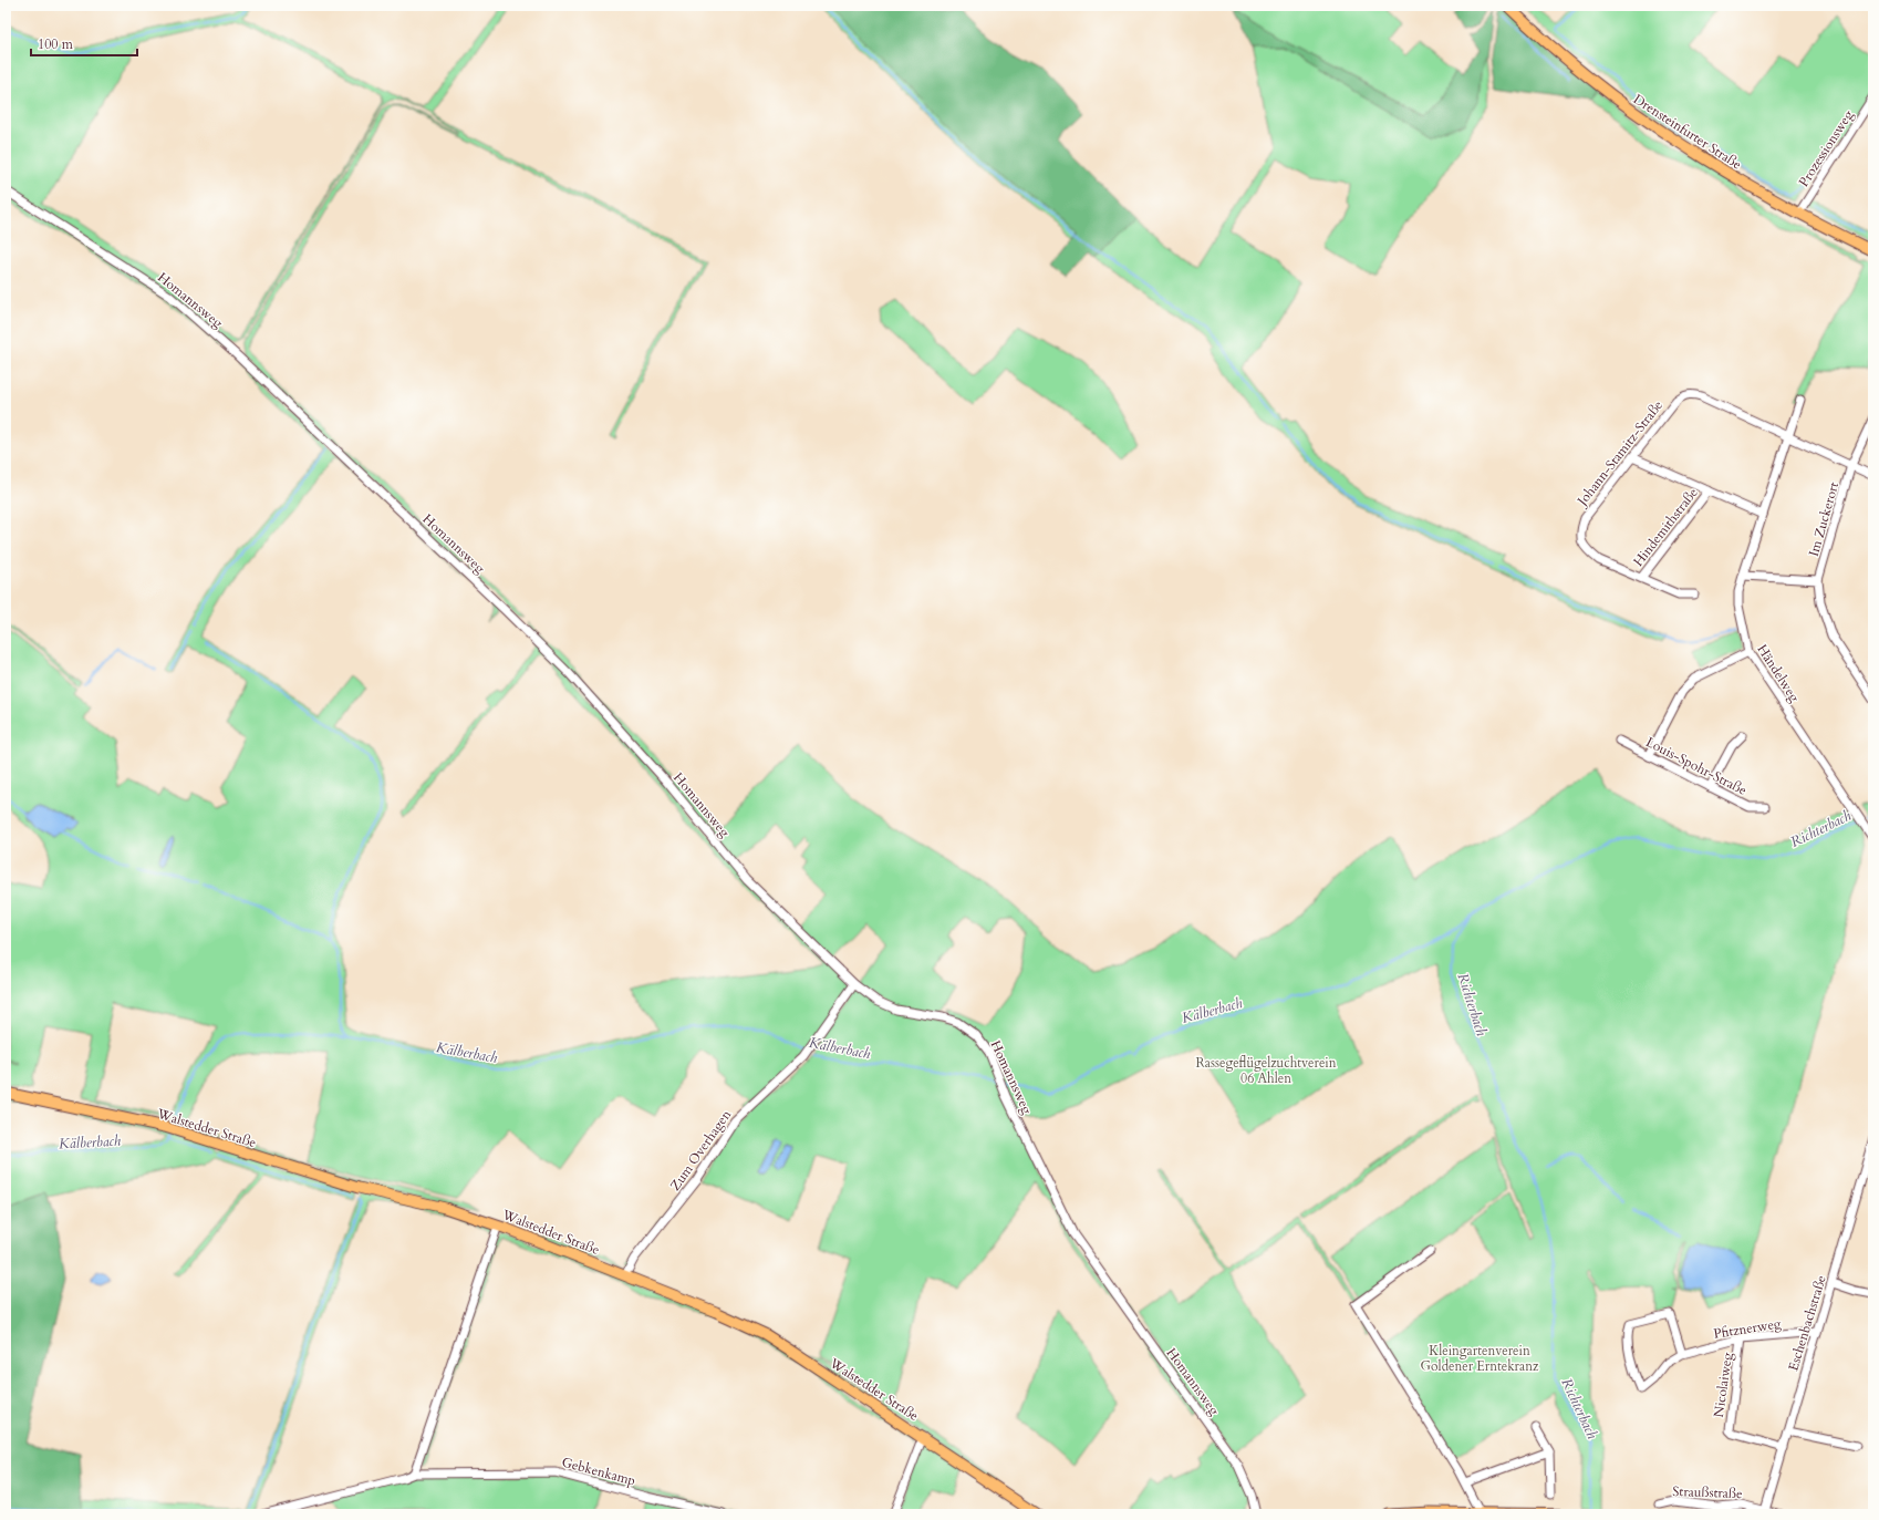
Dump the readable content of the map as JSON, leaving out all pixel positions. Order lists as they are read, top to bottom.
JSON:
{
  "streets": {
    "main road": ["Drensteinfurter Straße", "Walstedder Straße"],
    "street": [
      "Prozessionsweg",
      "Homannsweg",
      "Johann-Stamitz-Straße",
      "Im Zuckerort",
      "Hindemithstraße",
      "Händelweg",
      "Louis-Spohr-Straße",
      "Zum Overhagen",
      "Eschenbachstraße",
      "Pfitznerweg",
      "Nicolaiweg",
      "Gebkenkamp",
      "Straußstraße"
    ]
  },
  "crossings": [
    ["Drensteinfurter Straße", "Prozessionsweg"],
    ["Homannsweg", "Zum Overhagen"],
    ["Johann-Stamitz-Straße", "Hindemithstraße"],
    ["Johann-Stamitz-Straße", "Händelweg"],
    ["Walstedder Straße", "Zum Overhagen"],
    ["Eschenbachstraße", "Pfitznerweg"],
    ["Eschenbachstraße", "Nicolaiweg"],
    ["Eschenbachstraße", "Straußstraße"],
    ["Pfitznerweg", "Nicolaiweg"]
  ],
  "water": ["Richterbach", "Kälberbach"],
  "parks": ["Rassegeflügelzuchtverein 06 Ahlen", "Kleingartenverein Goldener Erntekranz"],
  "scale_bar": "100 m"
}
